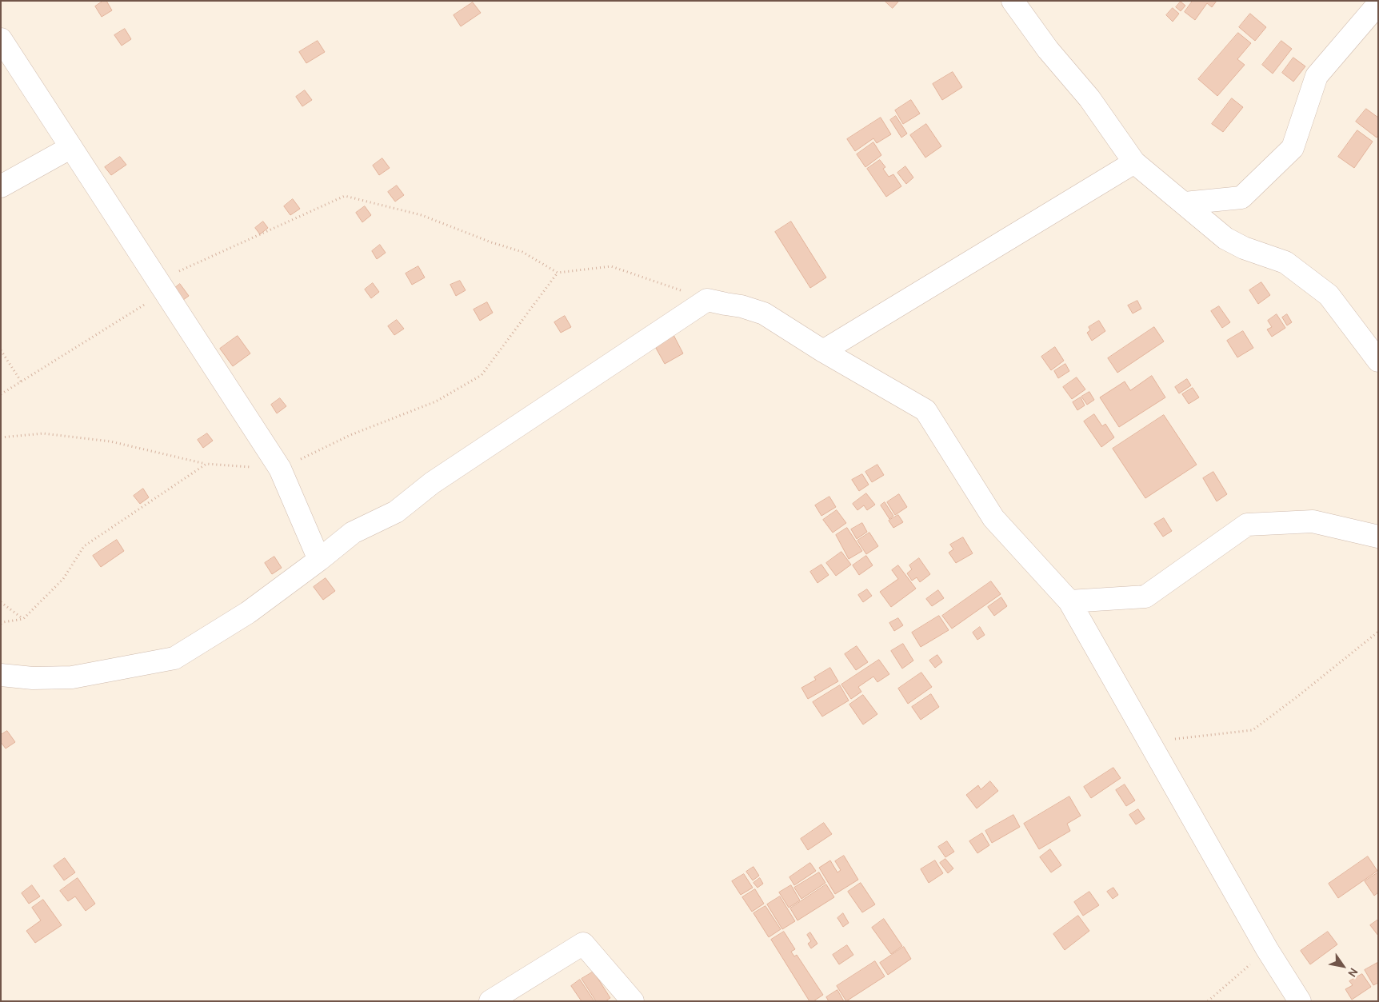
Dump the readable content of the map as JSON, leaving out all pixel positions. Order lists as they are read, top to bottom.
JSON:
{
  "north": "bottom right"
}
